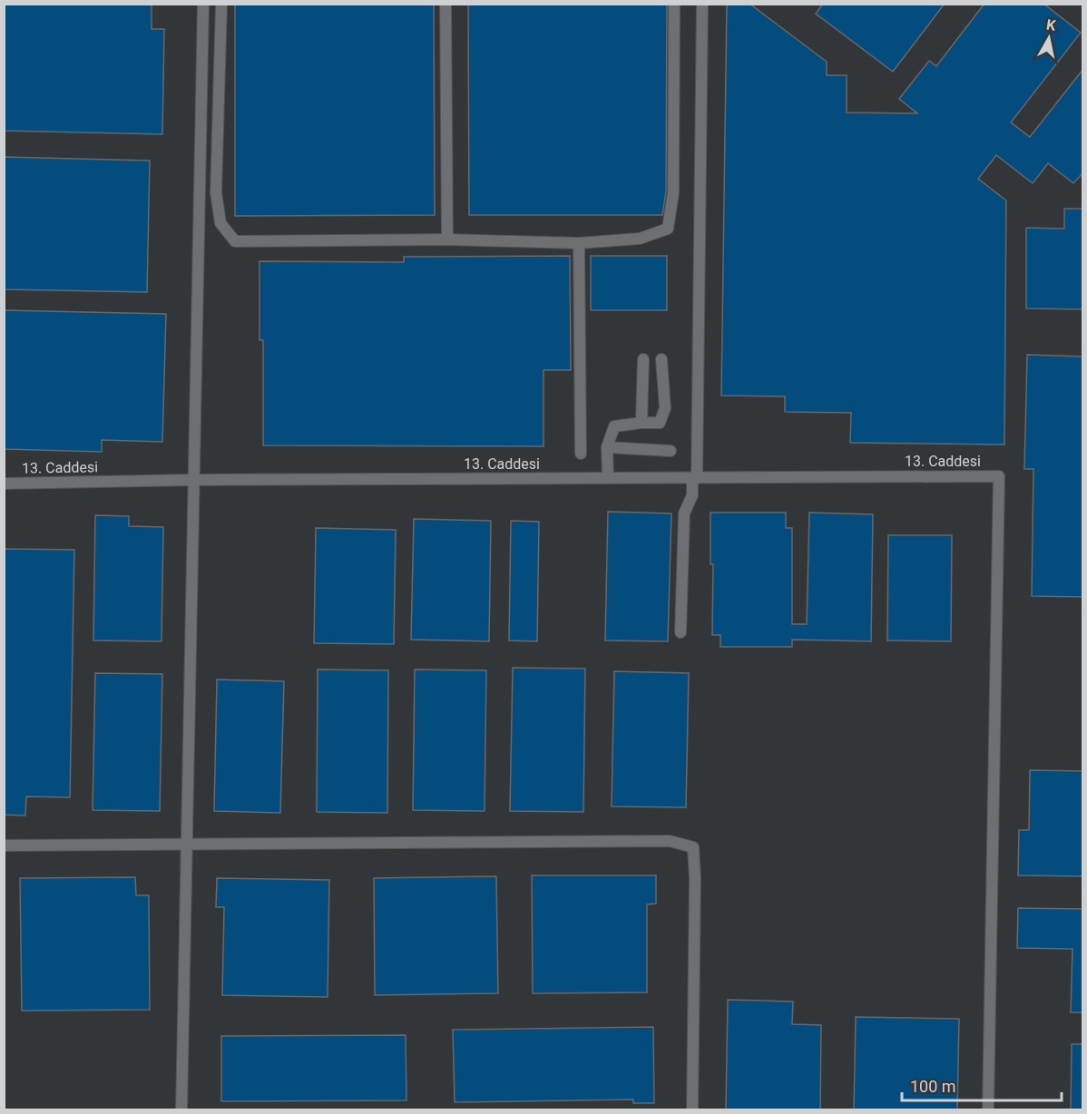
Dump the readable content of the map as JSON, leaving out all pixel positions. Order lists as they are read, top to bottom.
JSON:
{
  "streets": {
    "street": ["13. Caddesi"]
  },
  "scale_bar": "100 m",
  "north": "top"
}
